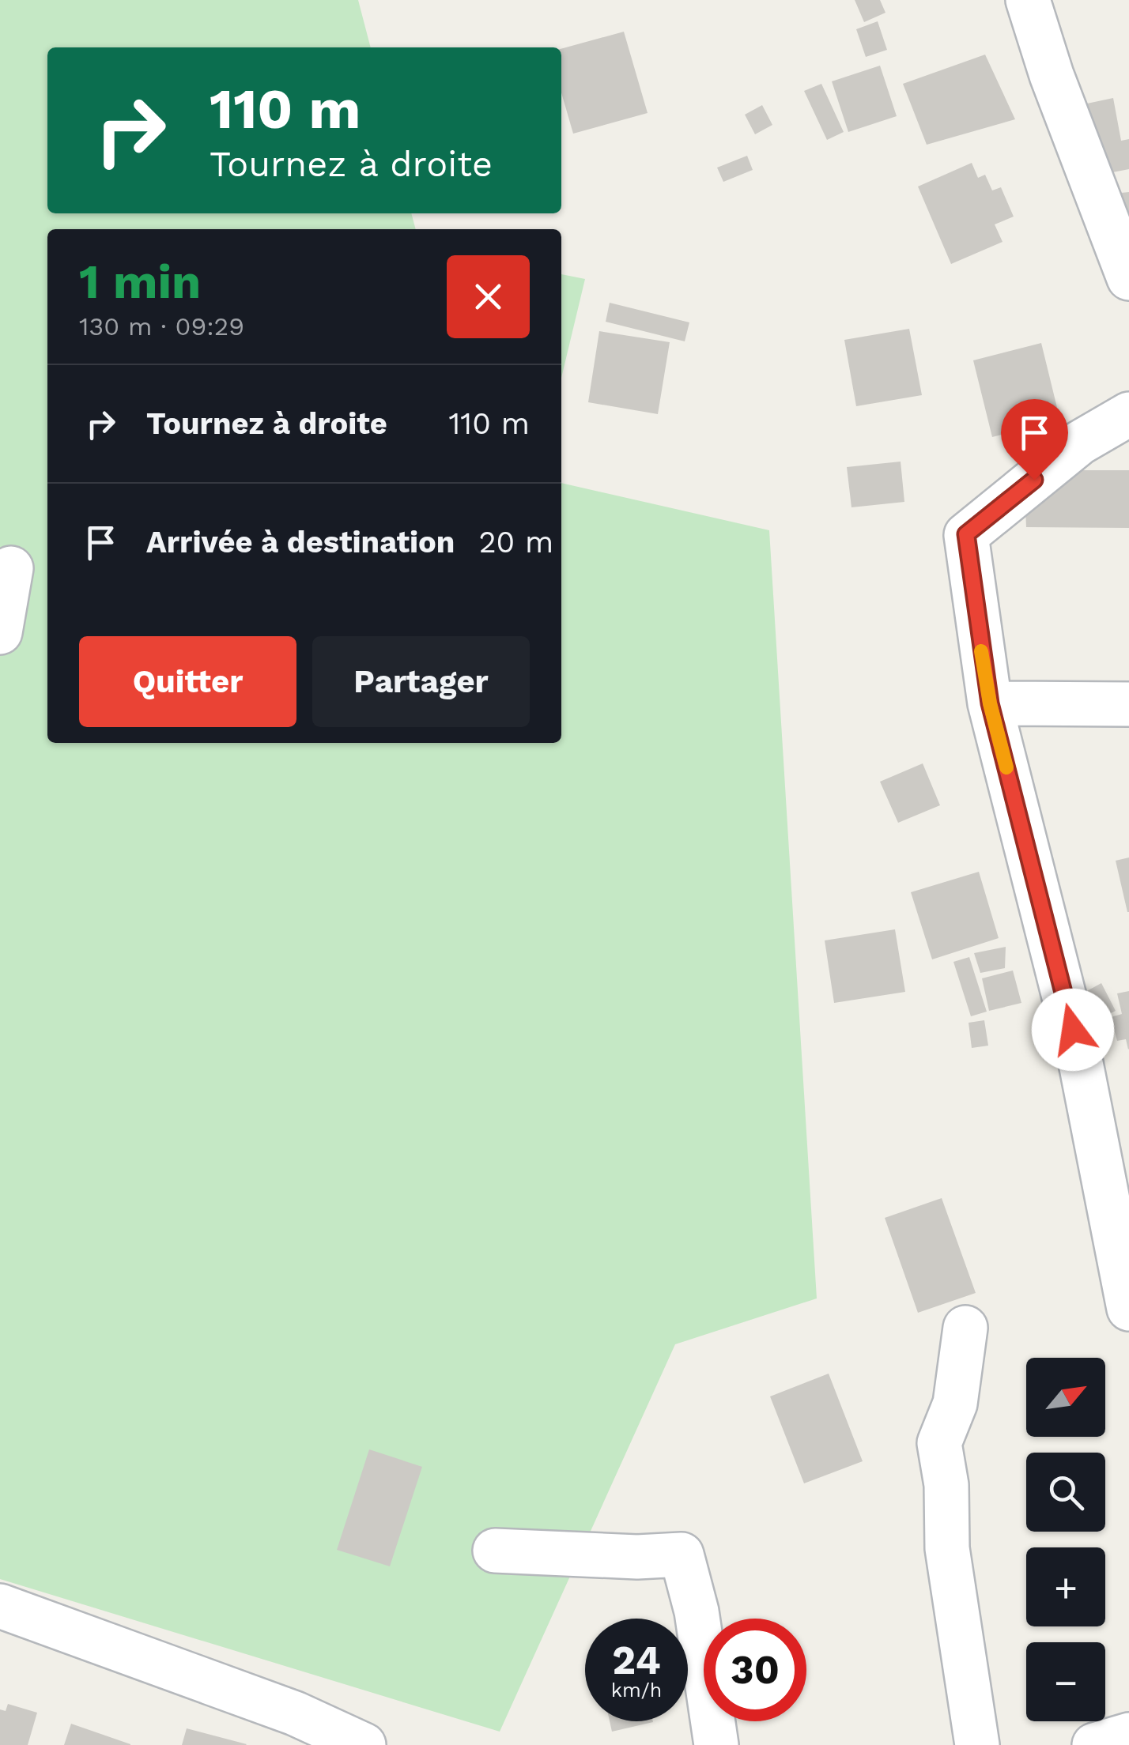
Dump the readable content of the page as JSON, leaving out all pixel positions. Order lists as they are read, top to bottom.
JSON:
{
  "north": "top right",
  "page": {
    "turn": ["110 m", "Tournez à droite"],
    "heading": ["1 min", "130 m · 09:29"],
    "list": [
      {
        "name": "Tournez à droite",
        "value": "110 m"
      },
      {
        "name": "Arrivée à destination",
        "value": "20 m"
      }
    ],
    "buttons": ["Quitter", "Partager"],
    "map_buttons": ["+", "−"],
    "speed": "24 km/h",
    "limit": "30"
  }
}
